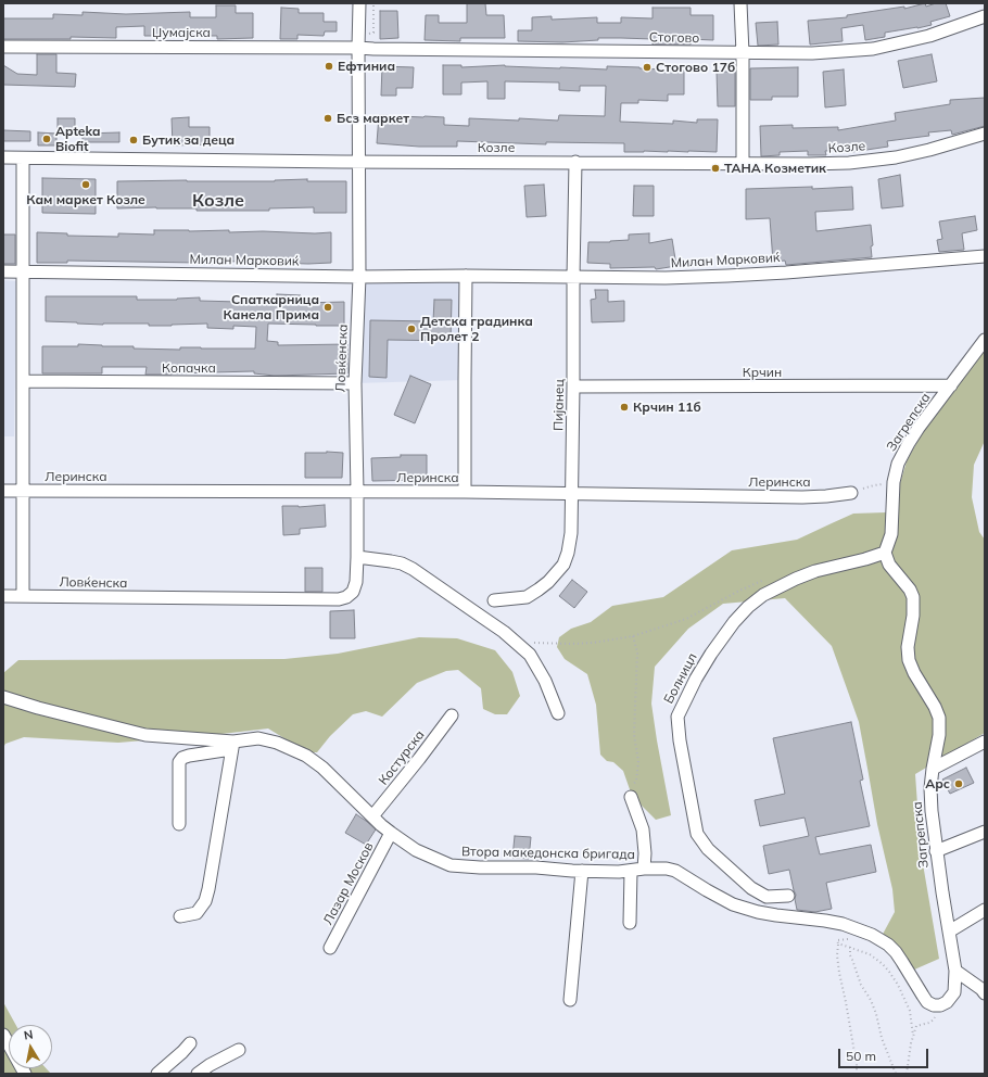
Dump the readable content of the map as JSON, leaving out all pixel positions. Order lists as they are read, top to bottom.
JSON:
{
  "streets": {
    "street": [
      "Џумајска",
      "Стогово",
      "Козле",
      "Милан Марковиќ",
      "Ловќенска",
      "Копачка",
      "Крчин",
      "Пијанец",
      "Загрепска",
      "Леринска",
      "Болницл",
      "Костурска",
      "Втора македонска бригада",
      "Лазар Москов"
    ]
  },
  "crossings": [
    ["Џумајска", "Стогово"],
    ["Џумајска", "Ловќенска"],
    ["Стогово", "Ловќенска"],
    ["Козле", "Ловќенска"],
    ["Козле", "Пијанец"],
    ["Милан Марковиќ", "Ловќенска"],
    ["Милан Марковиќ", "Пијанец"],
    ["Ловќенска", "Копачка"],
    ["Ловќенска", "Леринска"],
    ["Крчин", "Пијанец"],
    ["Крчин", "Загрепска"],
    ["Пијанец", "Леринска"],
    ["Загрепска", "Болницл"],
    ["Костурска", "Втора македонска бригада"],
    ["Втора македонска бригада", "Лазар Москов"]
  ],
  "districts": ["Козле"],
  "places": [
    "Ефтиниа",
    "Стогово 17б",
    "Бсз маркет",
    "Apteka Biofit",
    "Бутик за деца",
    "ТАНА Козметик",
    "Кам маркет Козле",
    "Спаткарница Канела Прима",
    "Детска градинка Пролет 2",
    "Крчин 11б",
    "Арс"
  ],
  "scale_bar": "50 m",
  "north": "top"
}
